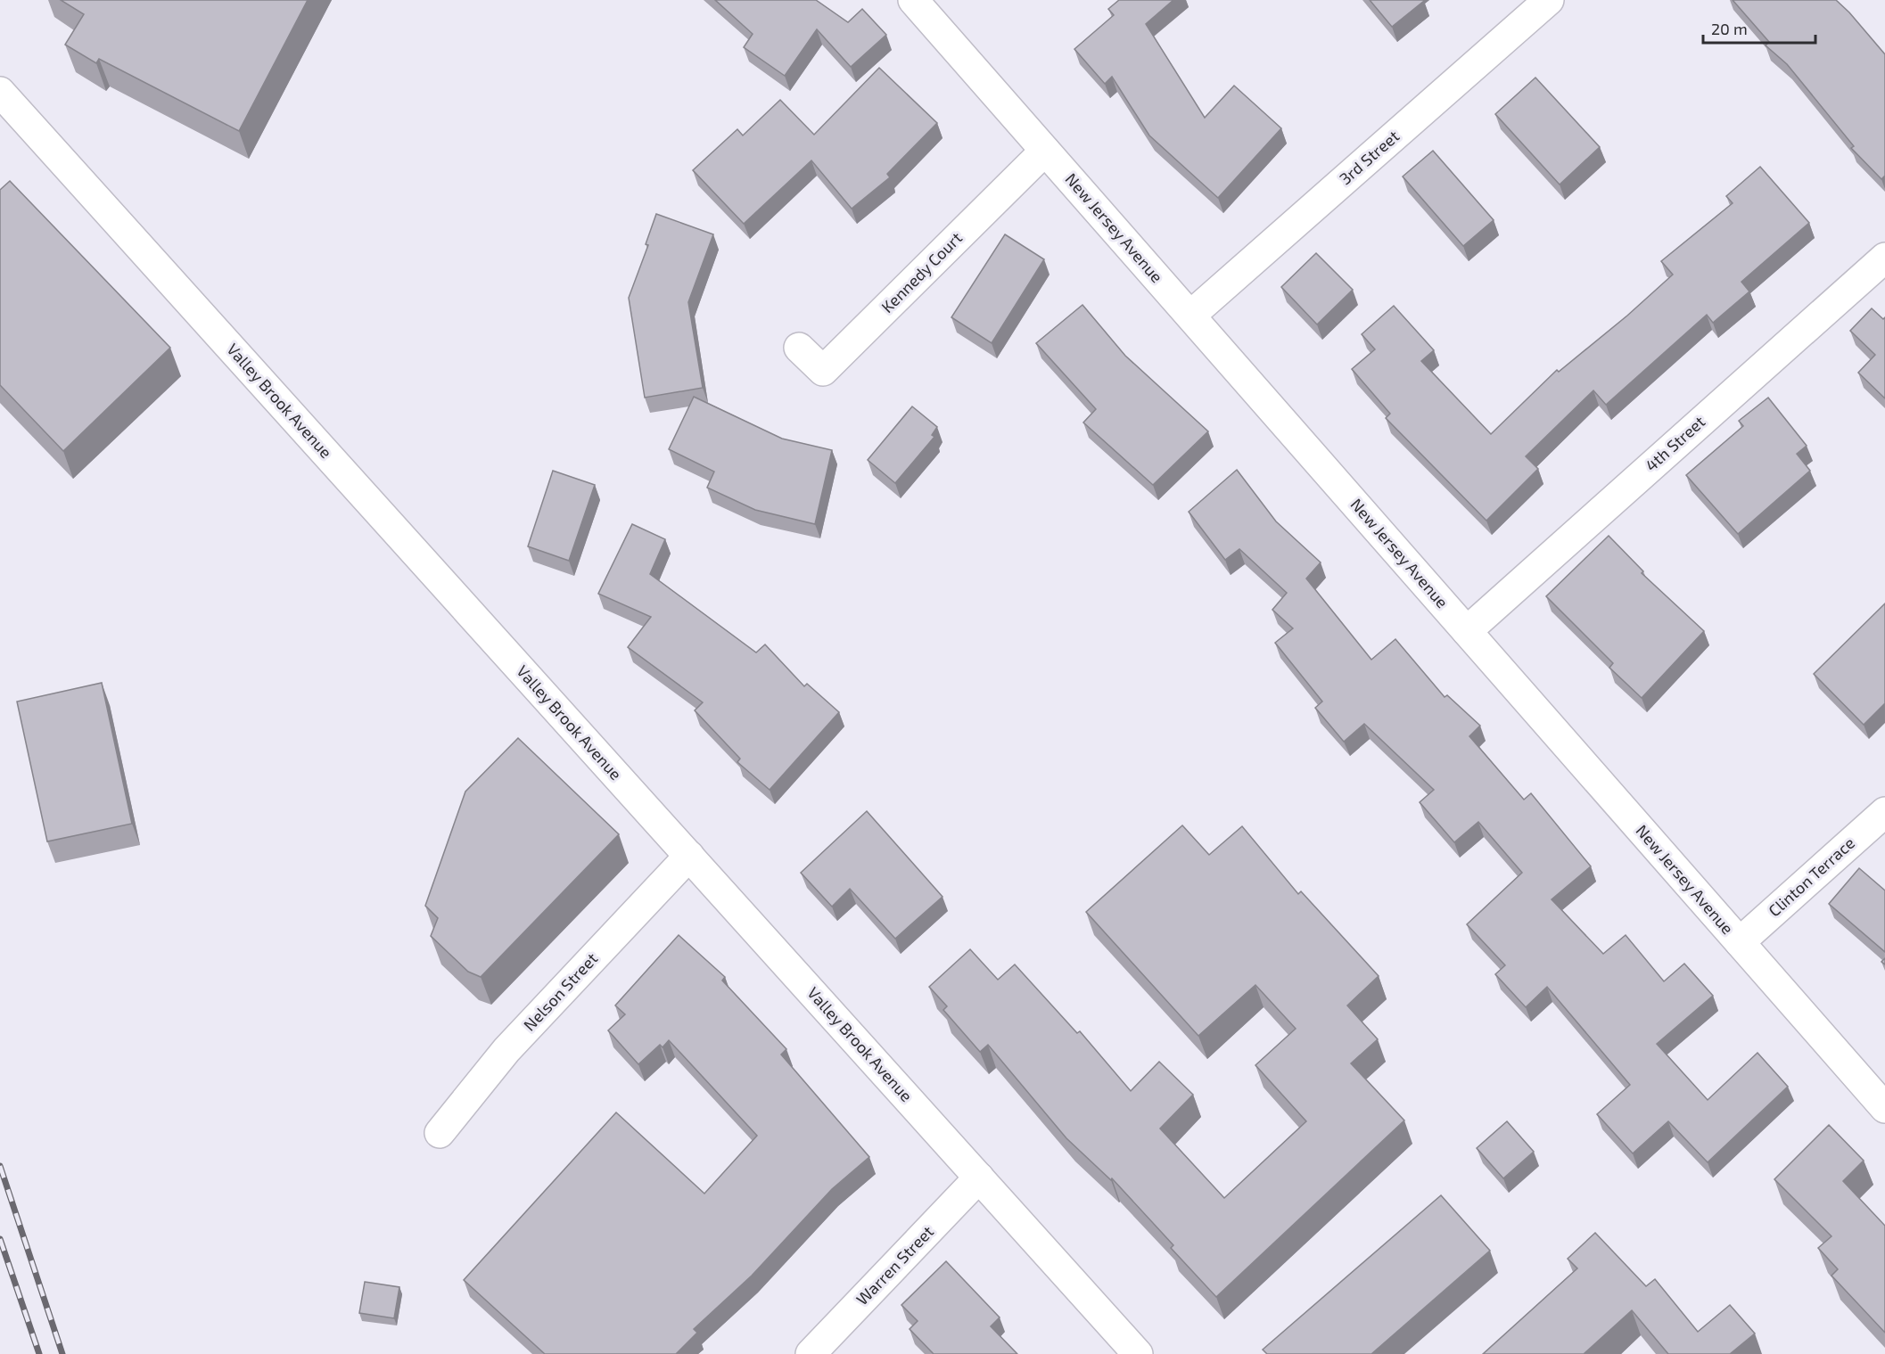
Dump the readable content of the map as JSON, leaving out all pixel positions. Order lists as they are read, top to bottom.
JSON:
{
  "streets": {
    "street": [
      "3rd Street",
      "New Jersey Avenue",
      "Kennedy Court",
      "Valley Brook Avenue",
      "4th Street",
      "Clinton Terrace",
      "Nelson Street",
      "Warren Street"
    ]
  },
  "crossings": [
    ["3rd Street", "New Jersey Avenue"],
    ["New Jersey Avenue", "Kennedy Court"],
    ["New Jersey Avenue", "4th Street"],
    ["New Jersey Avenue", "Clinton Terrace"],
    ["Valley Brook Avenue", "Nelson Street"],
    ["Valley Brook Avenue", "Warren Street"]
  ],
  "scale_bar": "20 m"
}
